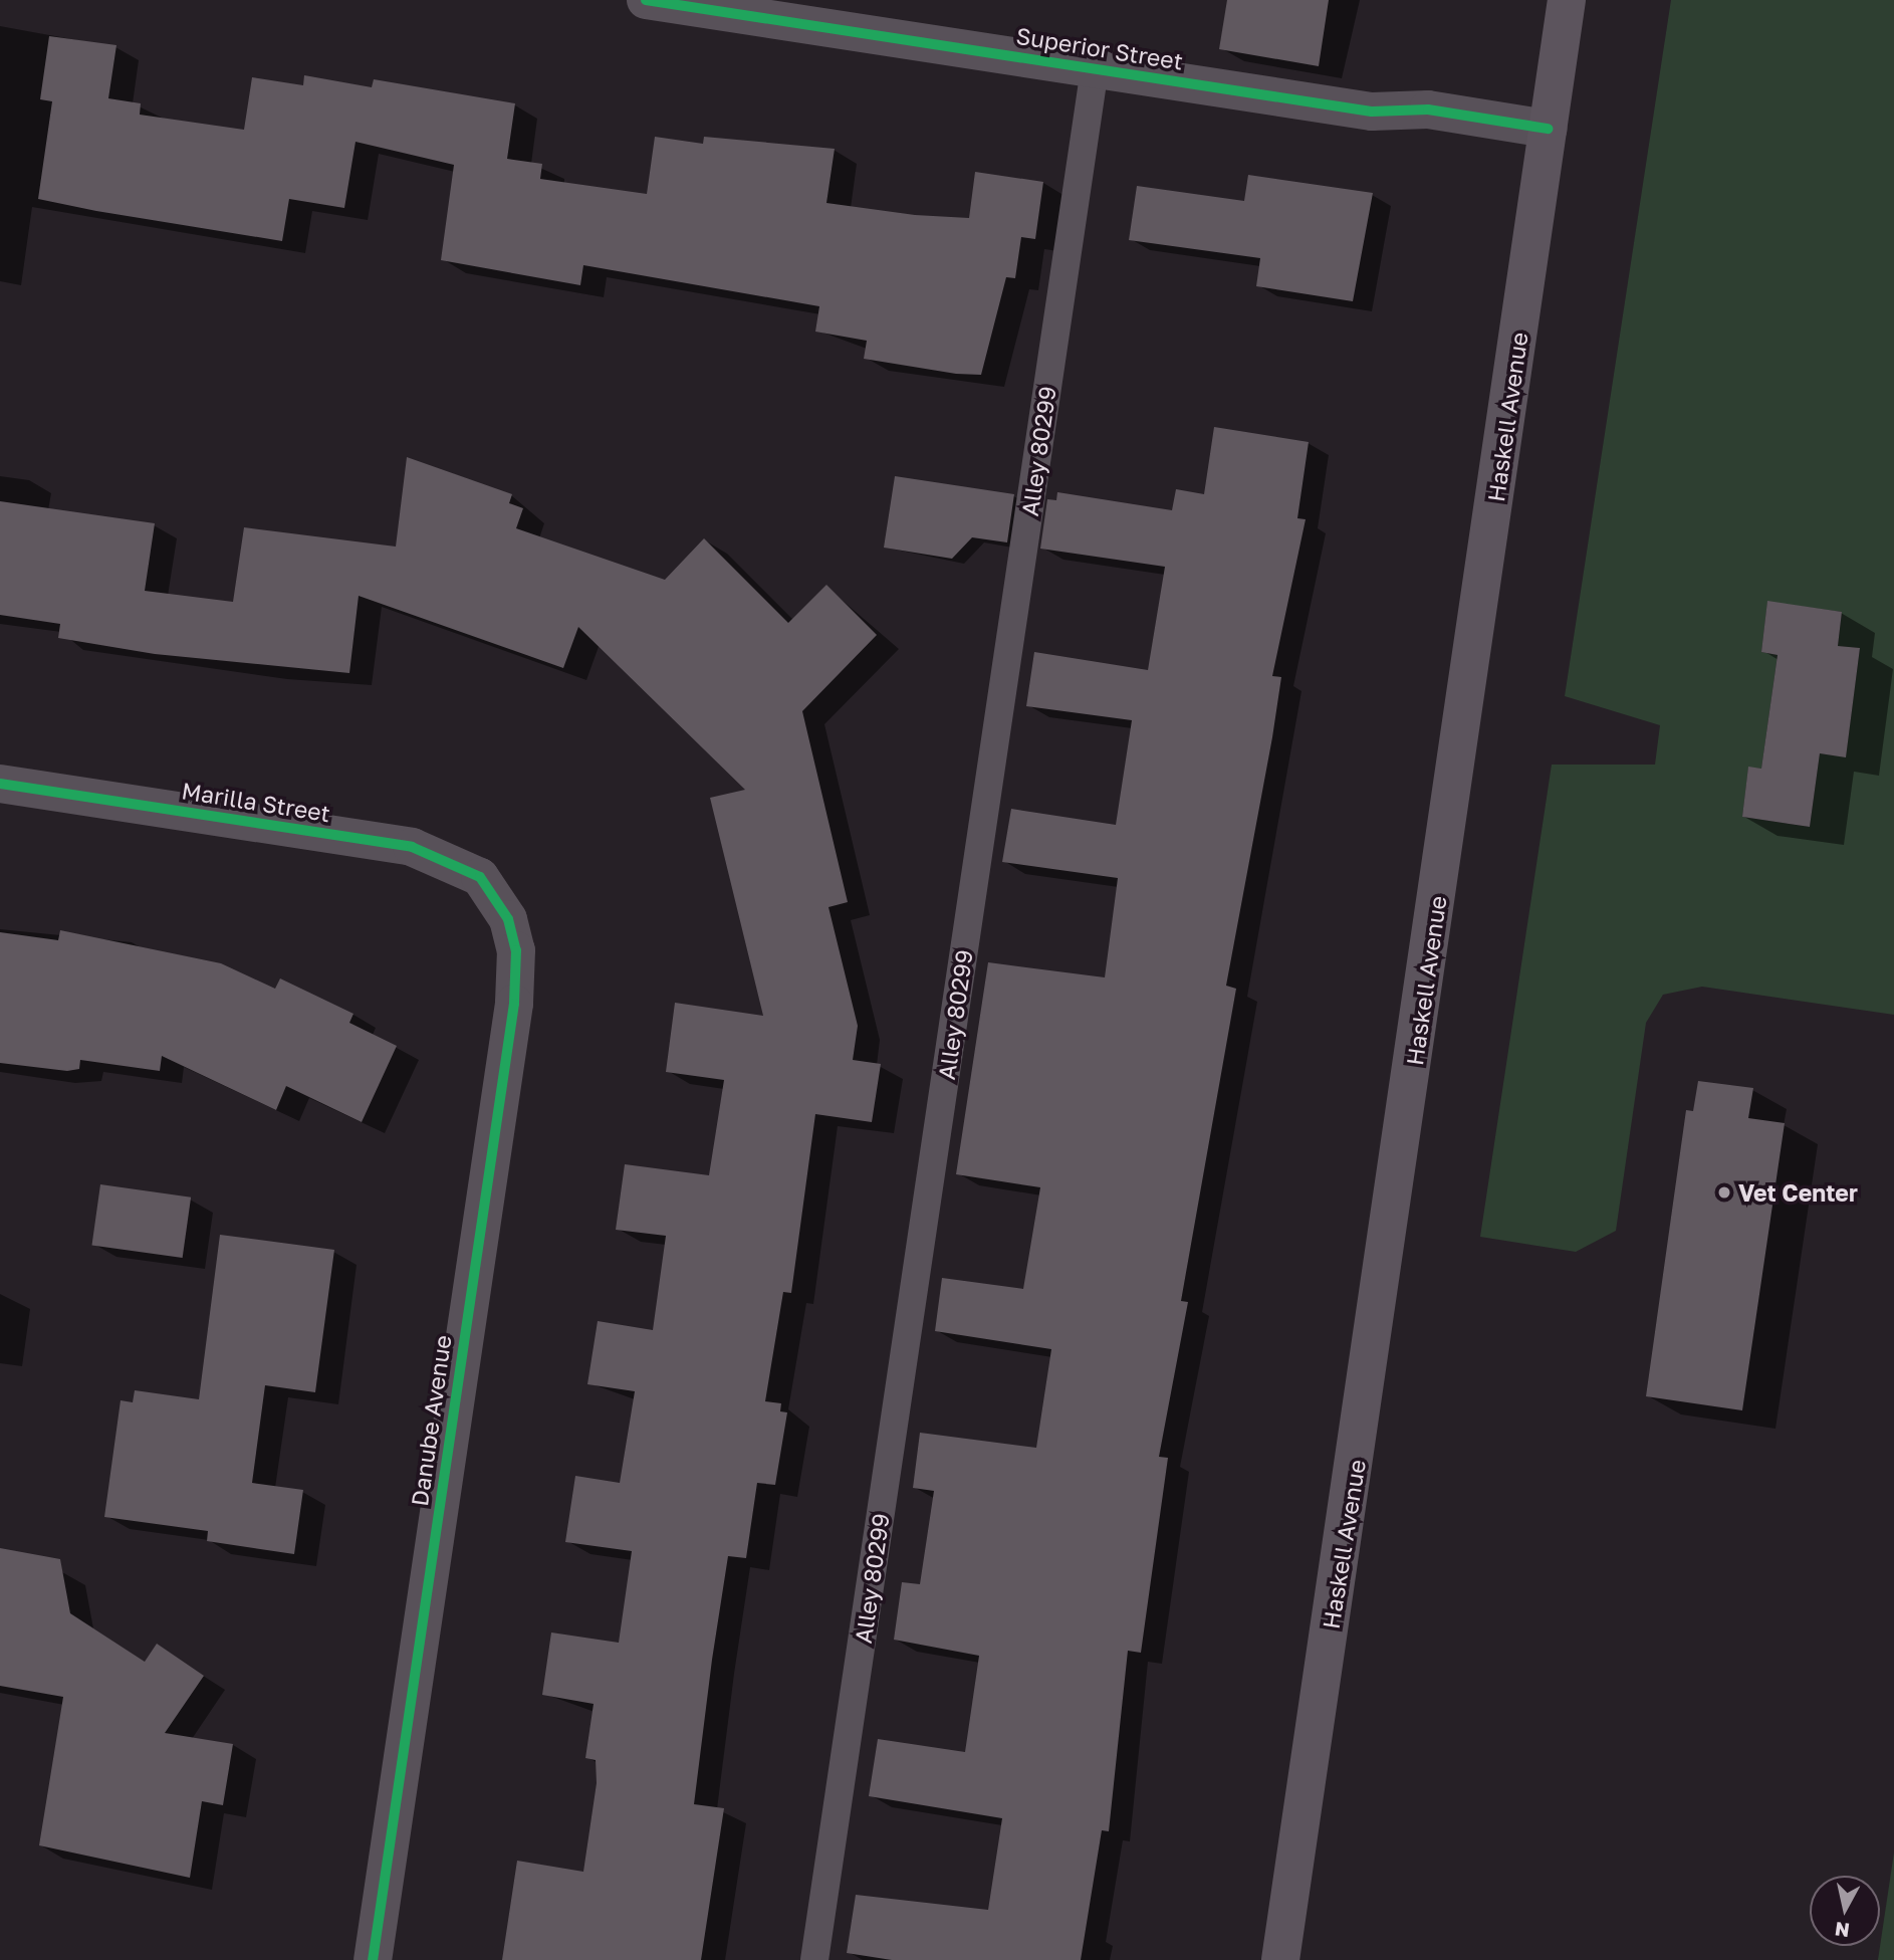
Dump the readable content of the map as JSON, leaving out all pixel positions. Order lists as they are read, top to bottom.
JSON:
{
  "streets": {
    "main road": ["Haskell Avenue"],
    "street": ["Superior Street", "Marilla Street", "Danube Avenue"],
    "lane": ["Alley 80299"]
  },
  "crossings": [
    ["Superior Street", "Haskell Avenue"],
    ["Superior Street", "Alley 80299"],
    ["Marilla Street", "Danube Avenue"]
  ],
  "places": ["Vet Center"],
  "north": "bottom"
}
